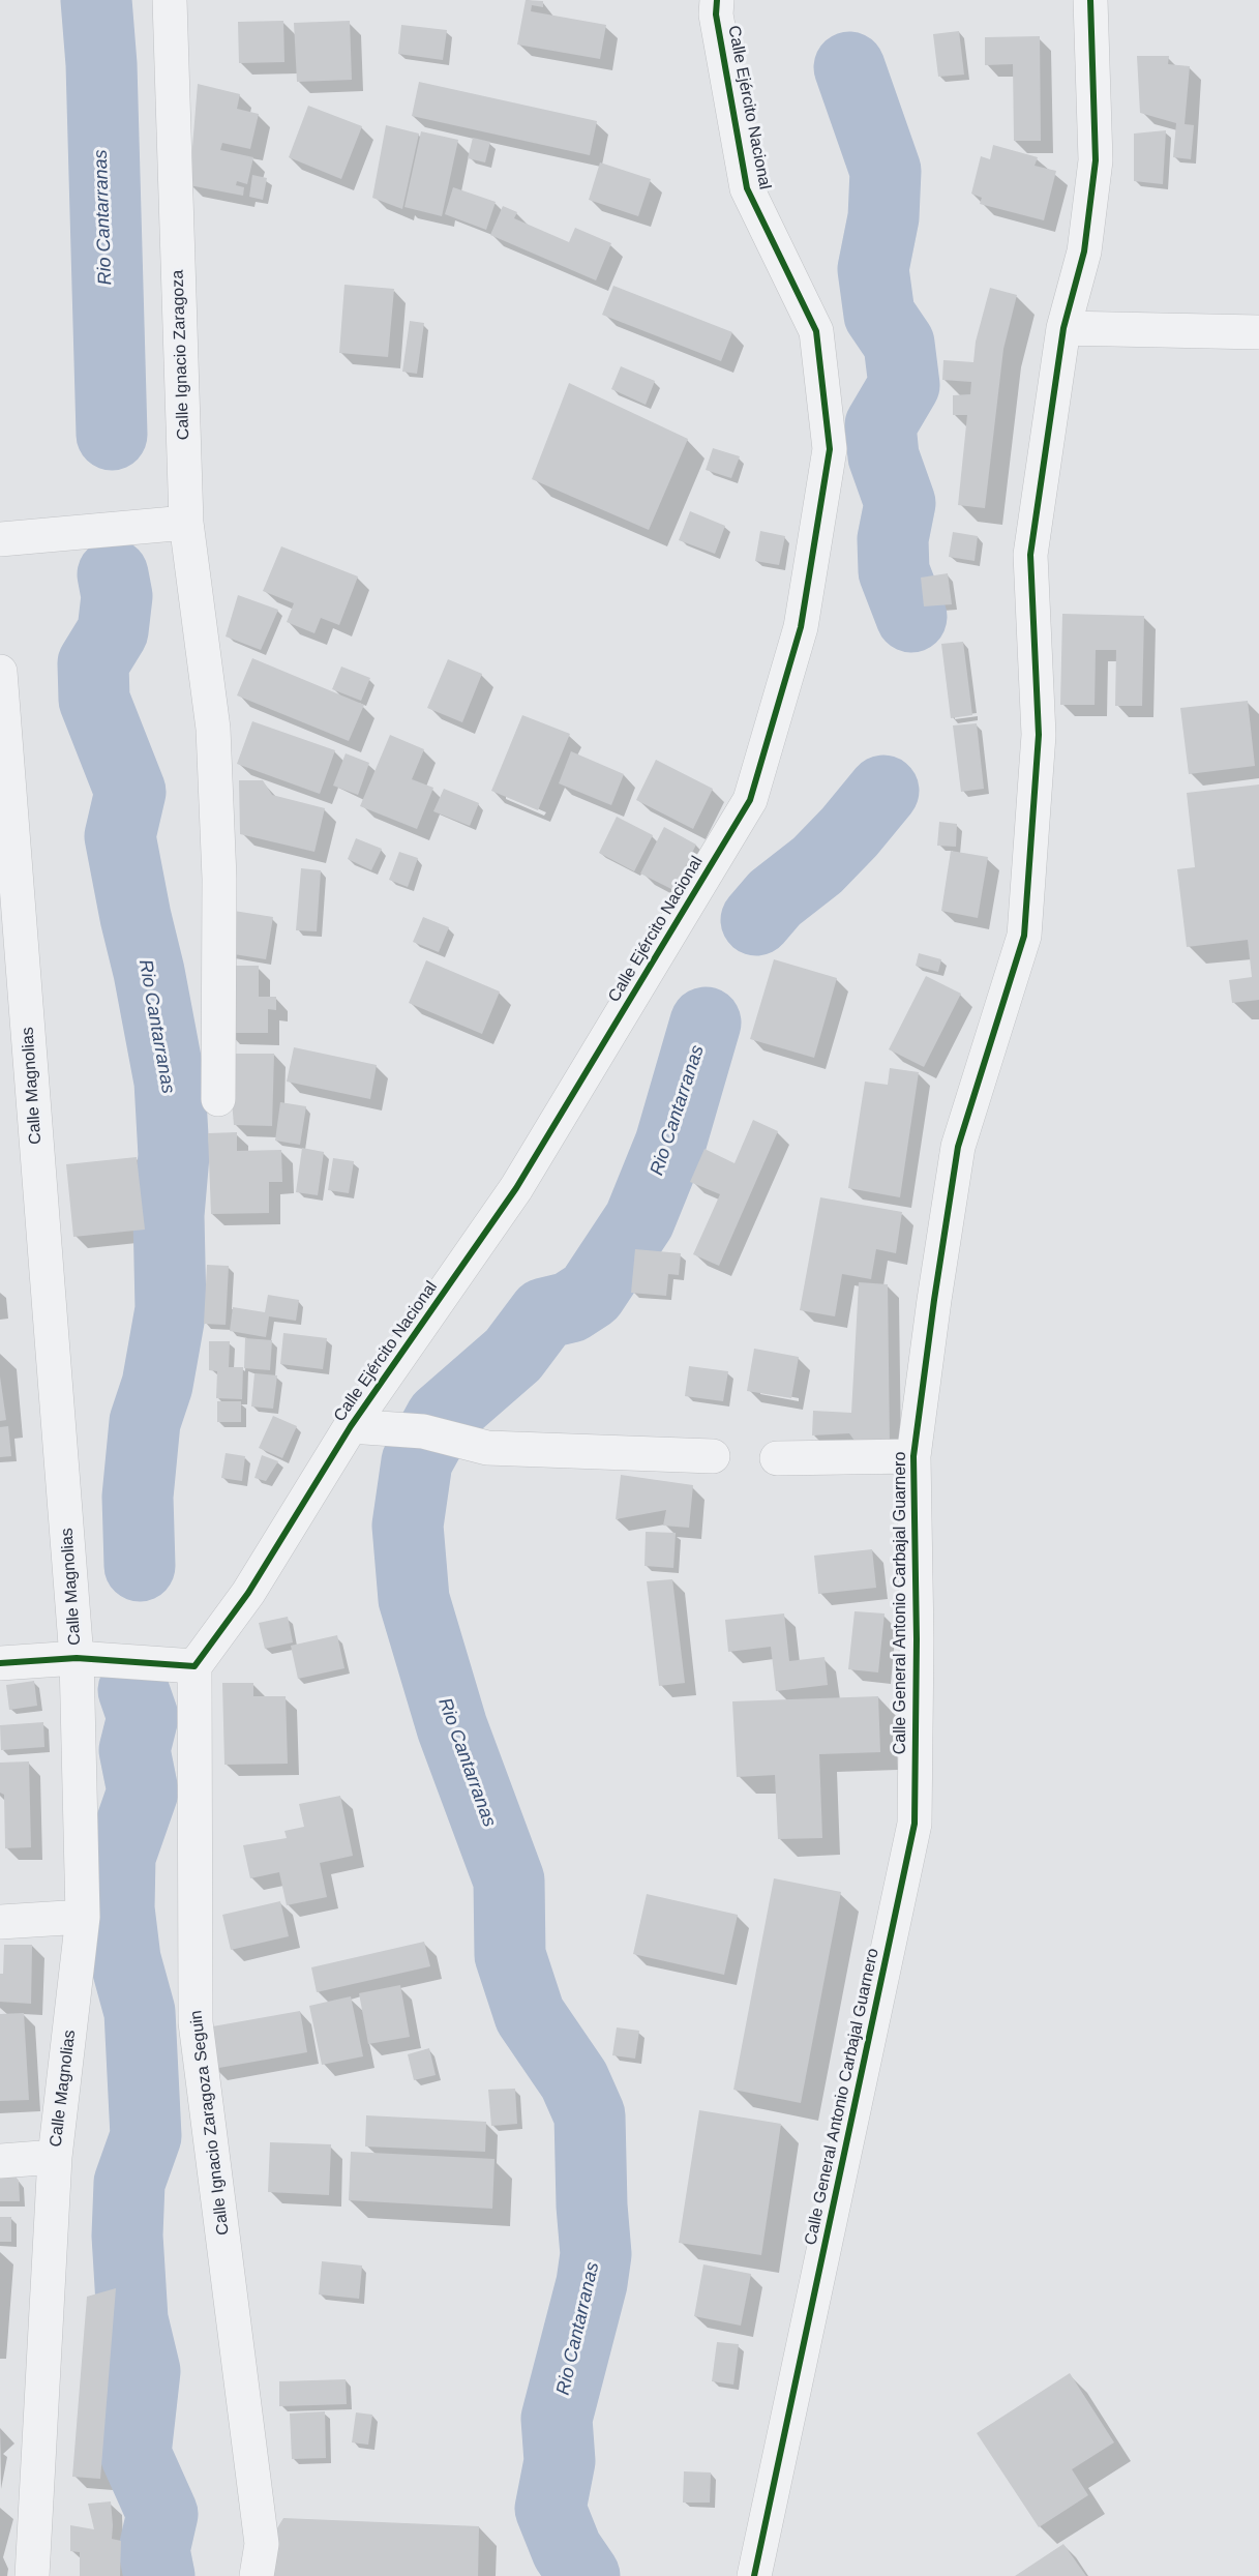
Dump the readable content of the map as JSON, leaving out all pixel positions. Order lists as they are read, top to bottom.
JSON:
{
  "streets": {
    "street": [
      "Calle Ejército Nacional",
      "Calle Ignacio Zaragoza",
      "Calle Magnolias",
      "Calle General Antonio Carbajal Guarnero",
      "Calle Ignacio Zaragoza Seguin"
    ]
  },
  "crossings": [
    ["Calle Ejército Nacional", "Calle Ignacio Zaragoza Seguin"]
  ],
  "water": ["Rio Cantarranas"]
}
